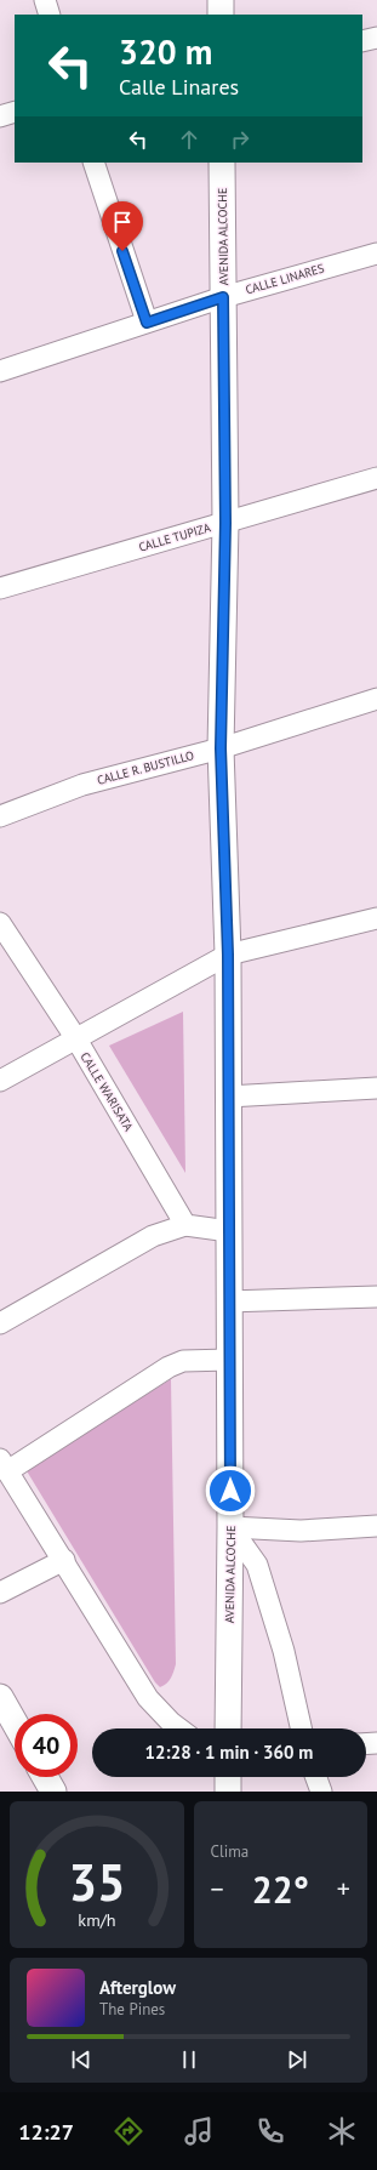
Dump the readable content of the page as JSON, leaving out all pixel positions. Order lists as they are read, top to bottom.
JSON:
{
  "streets": {
    "street": [
      "AVENIDA ALCOCHE",
      "CALLE LINARES",
      "CALLE TUPIZA",
      "CALLE R. BUSTILLO",
      "CALLE WARISATA"
    ]
  },
  "crossings": [
    ["AVENIDA ALCOCHE", "CALLE LINARES"],
    ["AVENIDA ALCOCHE", "CALLE TUPIZA"],
    ["AVENIDA ALCOCHE", "CALLE R. BUSTILLO"]
  ],
  "page": {
    "turn": ["320 m", "Calle Linares"],
    "limit": "40",
    "trip": "12:28 · 1 min · 360 m",
    "tile": "Clima",
    "heat": ["−", "22°", "+"],
    "song": ["Afterglow", "The Pines"],
    "tabs": "12:27",
    "gauge": ["35", "km/h"]
  }
}
